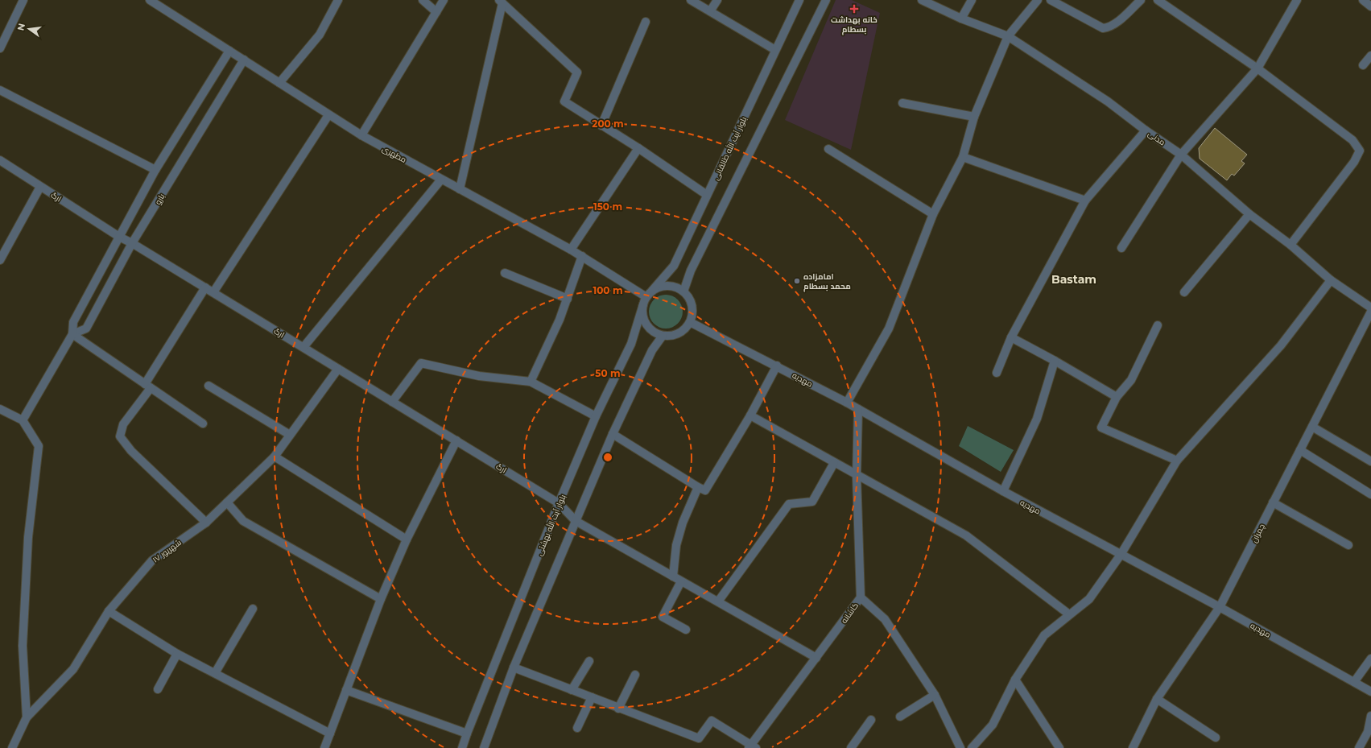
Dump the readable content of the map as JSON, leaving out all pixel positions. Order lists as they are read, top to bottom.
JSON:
{
  "streets": {
    "street": [
      "مدنی",
      "بلوار آیت الله طالقانی",
      "مطهری",
      "ارگ",
      "بارو",
      "مهدیه",
      "بلوار آیت الله بهشتی",
      "چمران",
      "۱۷ شهریور",
      "کاشانه"
    ]
  },
  "crossings": [
    ["بلوار آیت الله طالقانی", "مطهری"],
    ["بلوار آیت الله طالقانی", "مهدیه"],
    ["بلوار آیت الله طالقانی", "بلوار آیت الله بهشتی"],
    ["مطهری", "بارو"],
    ["مطهری", "مهدیه"],
    ["مطهری", "بلوار آیت الله بهشتی"],
    ["ارگ", "بارو"],
    ["ارگ", "بلوار آیت الله بهشتی"],
    ["ارگ", "۱۷ شهریور"],
    ["ارگ", "کاشانه"],
    ["مهدیه", "بلوار آیت الله بهشتی"],
    ["مهدیه", "چمران"],
    ["مهدیه", "کاشانه"]
  ],
  "districts": ["Bastam"],
  "places": {
    "health": ["خانه بهداشت بسطام"],
    "other": ["امامزاده محمد بسطام"]
  },
  "north": "left",
  "rings": [
    "200 m",
    "150 m",
    "100 m",
    "50 m"
  ]
}
